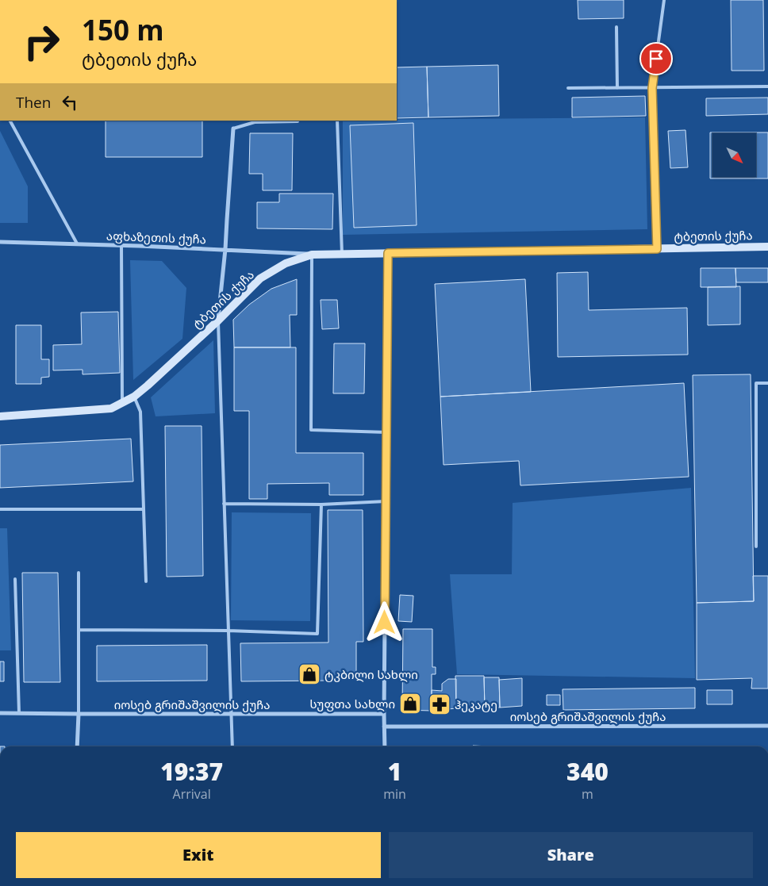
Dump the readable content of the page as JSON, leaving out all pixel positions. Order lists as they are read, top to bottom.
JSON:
{
  "streets": {
    "street": ["ტბეთის ქუჩა", "აფხაზეთის ქუჩა", "იოსებ გრიშაშვილის ქუჩა"]
  },
  "crossings": [
    ["ტბეთის ქუჩა", "აფხაზეთის ქუჩა"]
  ],
  "places": {
    "shop": ["ტკბილი სახლი", "სუფთა სახლი"],
    "pharmacy": ["ჰეკატე"]
  },
  "north": "bottom right",
  "page": {
    "turn": ["150 m", "ტბეთის ქუჩა"],
    "then": "Then",
    "eta": [
      "19:37",
      "Arrival",
      "1",
      "min",
      "340",
      "m"
    ],
    "buttons": ["Exit", "Share"]
  }
}
